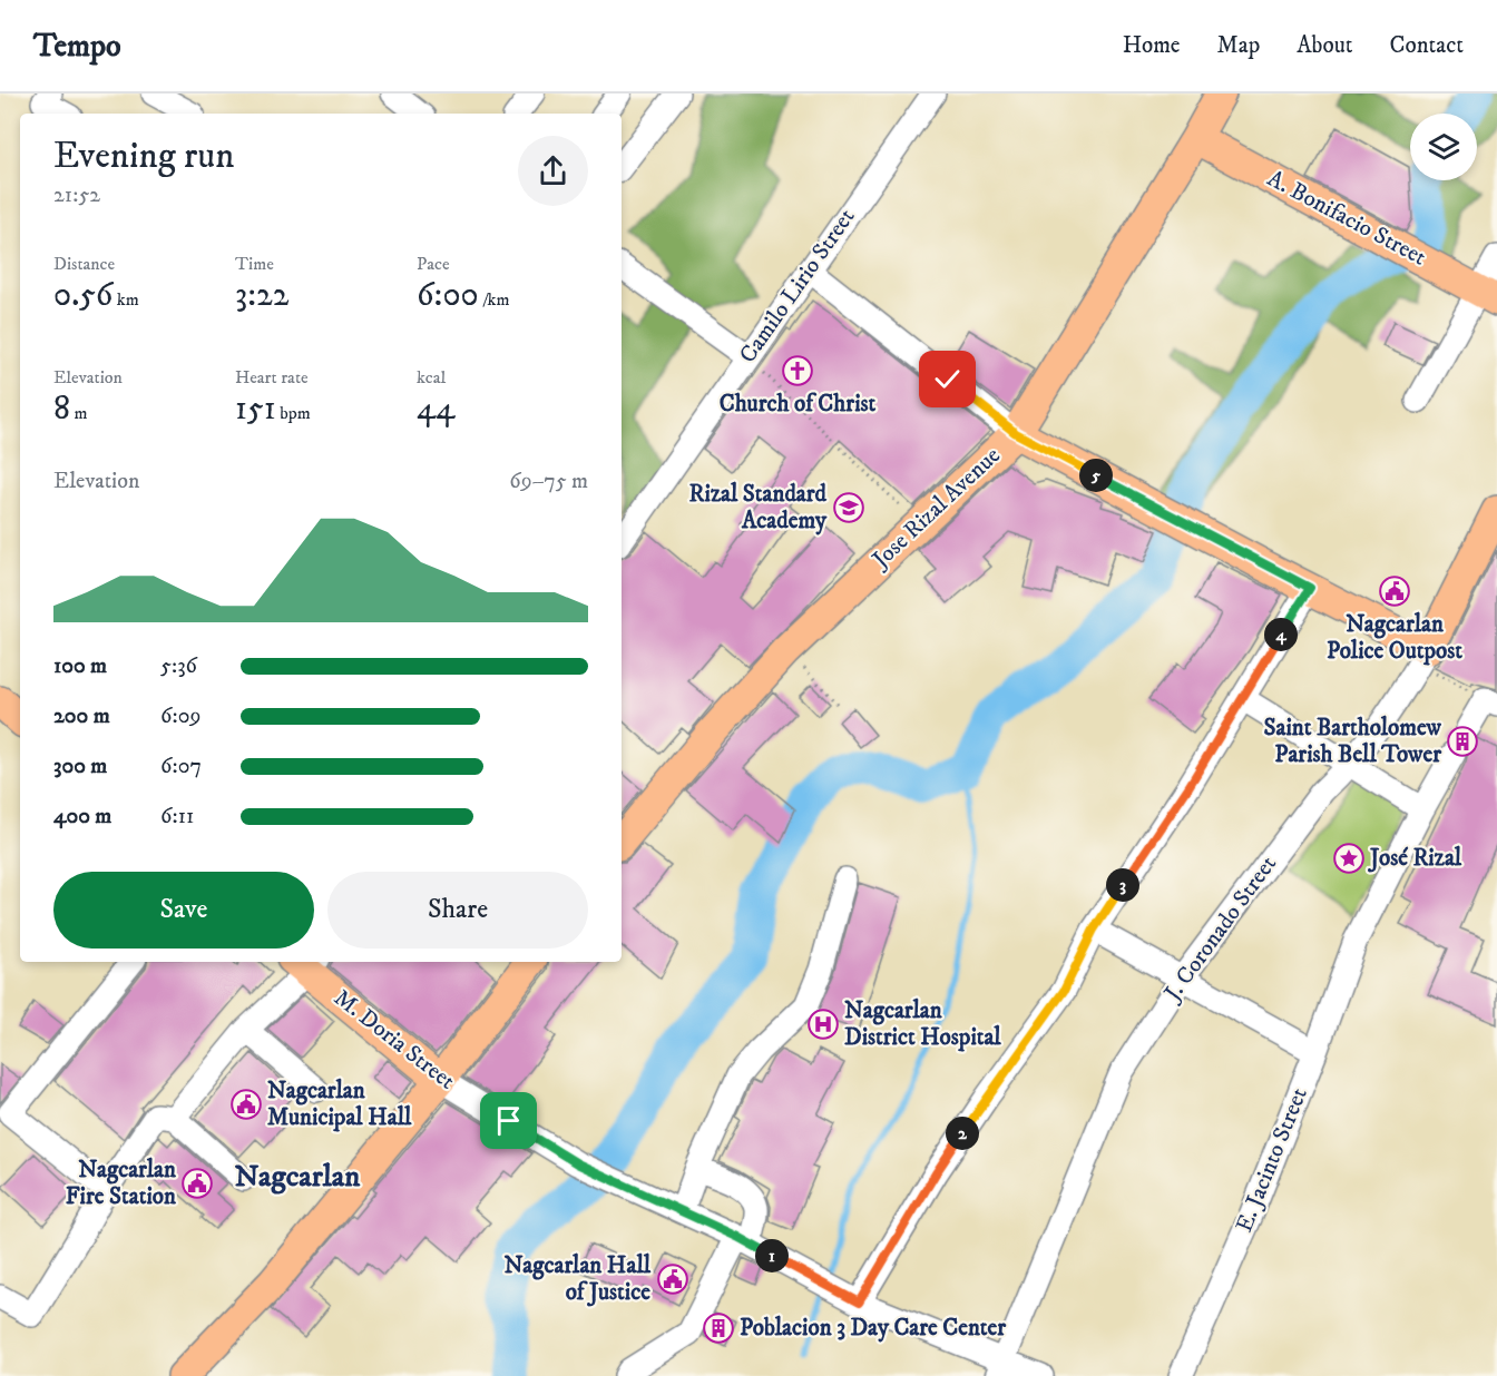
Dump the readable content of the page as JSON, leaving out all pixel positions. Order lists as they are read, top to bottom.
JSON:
{
  "streets": {
    "main road": [
      "A. Bonifacio Street",
      "Jose Rizal Avenue",
      "J. Coronado Street",
      "M. Doria Street"
    ],
    "street": ["Camilo Lirio Street", "E. Jacinto Street"]
  },
  "crossings": [
    ["A. Bonifacio Street", "Jose Rizal Avenue"],
    ["J. Coronado Street", "M. Doria Street"]
  ],
  "districts": ["Nagcarlan"],
  "places": {
    "church": ["Church of Christ"],
    "school or university": ["Rizal Standard Academy"],
    "public building": [
      "Nagcarlan Police Outpost",
      "Nagcarlan Municipal Hall",
      "Nagcarlan Fire Station",
      "Nagcarlan Hall of Justice"
    ],
    "building": ["Saint Bartholomew Parish Bell Tower", "Poblacion 3 Day Care Center"],
    "place": ["José Rizal"],
    "hospital": ["Nagcarlan District Hospital"]
  },
  "page": {
    "header": "Tempo",
    "nav": [
      "Home",
      "Map",
      "About",
      "Contact"
    ],
    "heading": ["Evening run", "21:52"],
    "stats": [
      ["Distance", "0.56 km"],
      ["Time", "3:22"],
      ["Pace", "6:00 /km"],
      ["Elevation", "8 m"],
      ["Heart rate", "151 bpm"],
      ["kcal", "44"]
    ],
    "chart": ["Elevation", "69–75 m"],
    "pins": [
      "5",
      "4",
      "3",
      "2",
      "1"
    ],
    "list": [
      {
        "name": "100 m",
        "note": "5:36"
      },
      {
        "name": "200 m",
        "note": "6:09"
      },
      {
        "name": "300 m",
        "note": "6:07"
      },
      {
        "name": "400 m",
        "note": "6:11"
      }
    ],
    "buttons": ["Save", "Share"]
  }
}
